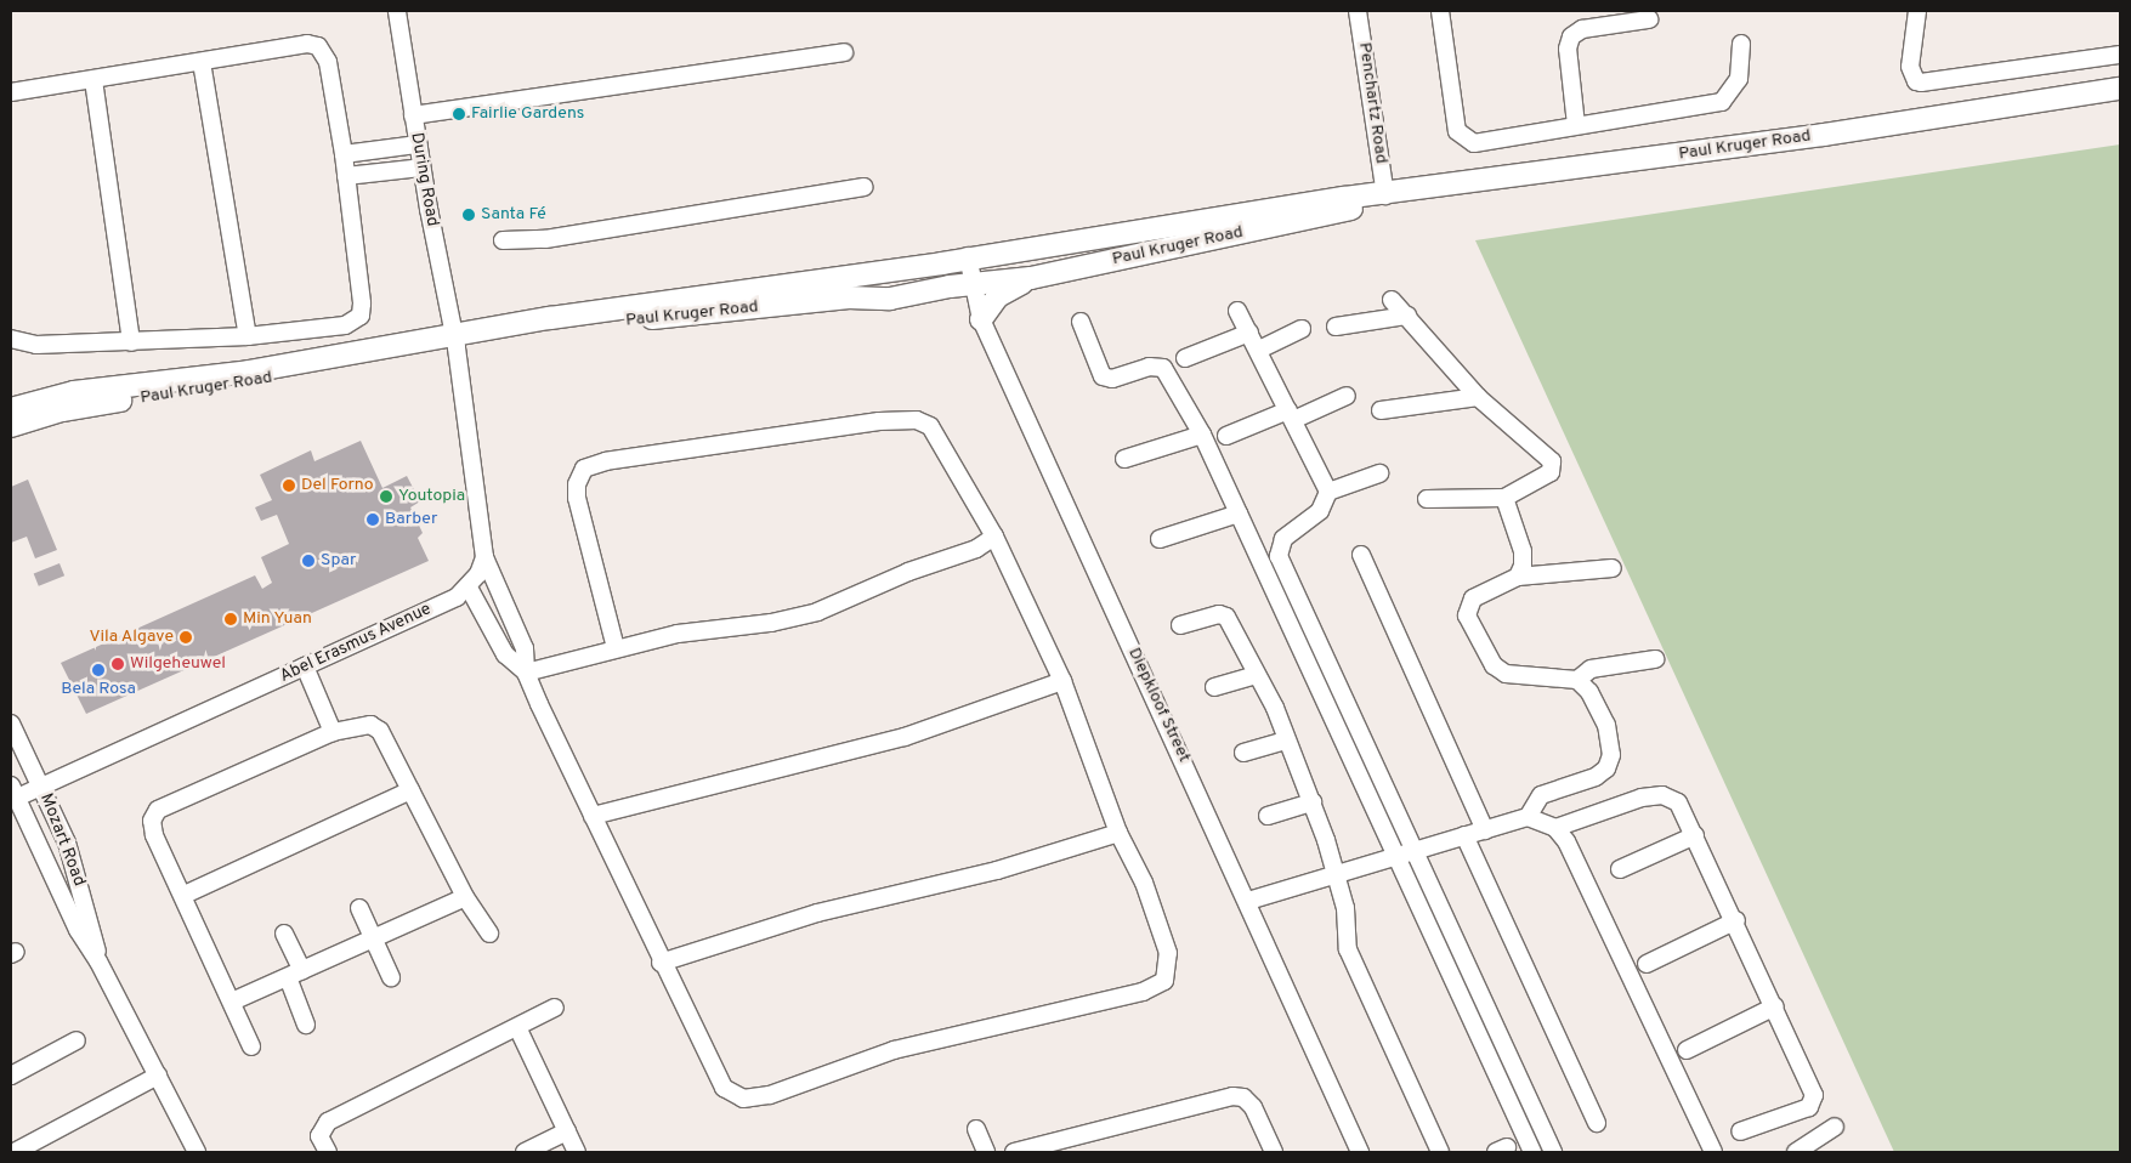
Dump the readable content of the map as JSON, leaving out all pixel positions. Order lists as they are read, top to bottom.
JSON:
{
  "streets": {
    "street": [
      "Penchartz Road",
      "Paul Kruger Road",
      "During Road",
      "Abel Erasmus Avenue",
      "Diepkloof Street",
      "Mozart Road"
    ]
  },
  "crossings": [
    ["Penchartz Road", "Paul Kruger Road"],
    ["Paul Kruger Road", "During Road"],
    ["Paul Kruger Road", "Diepkloof Street"],
    ["Abel Erasmus Avenue", "Mozart Road"]
  ],
  "places": [
    "Fairlie Gardens",
    "Santa Fé",
    "Del Forno",
    "Youtopia",
    "Barber",
    "Spar",
    "Min Yuan",
    "Vila Algave",
    "Wilgeheuwel",
    "Bela Rosa"
  ]
}
